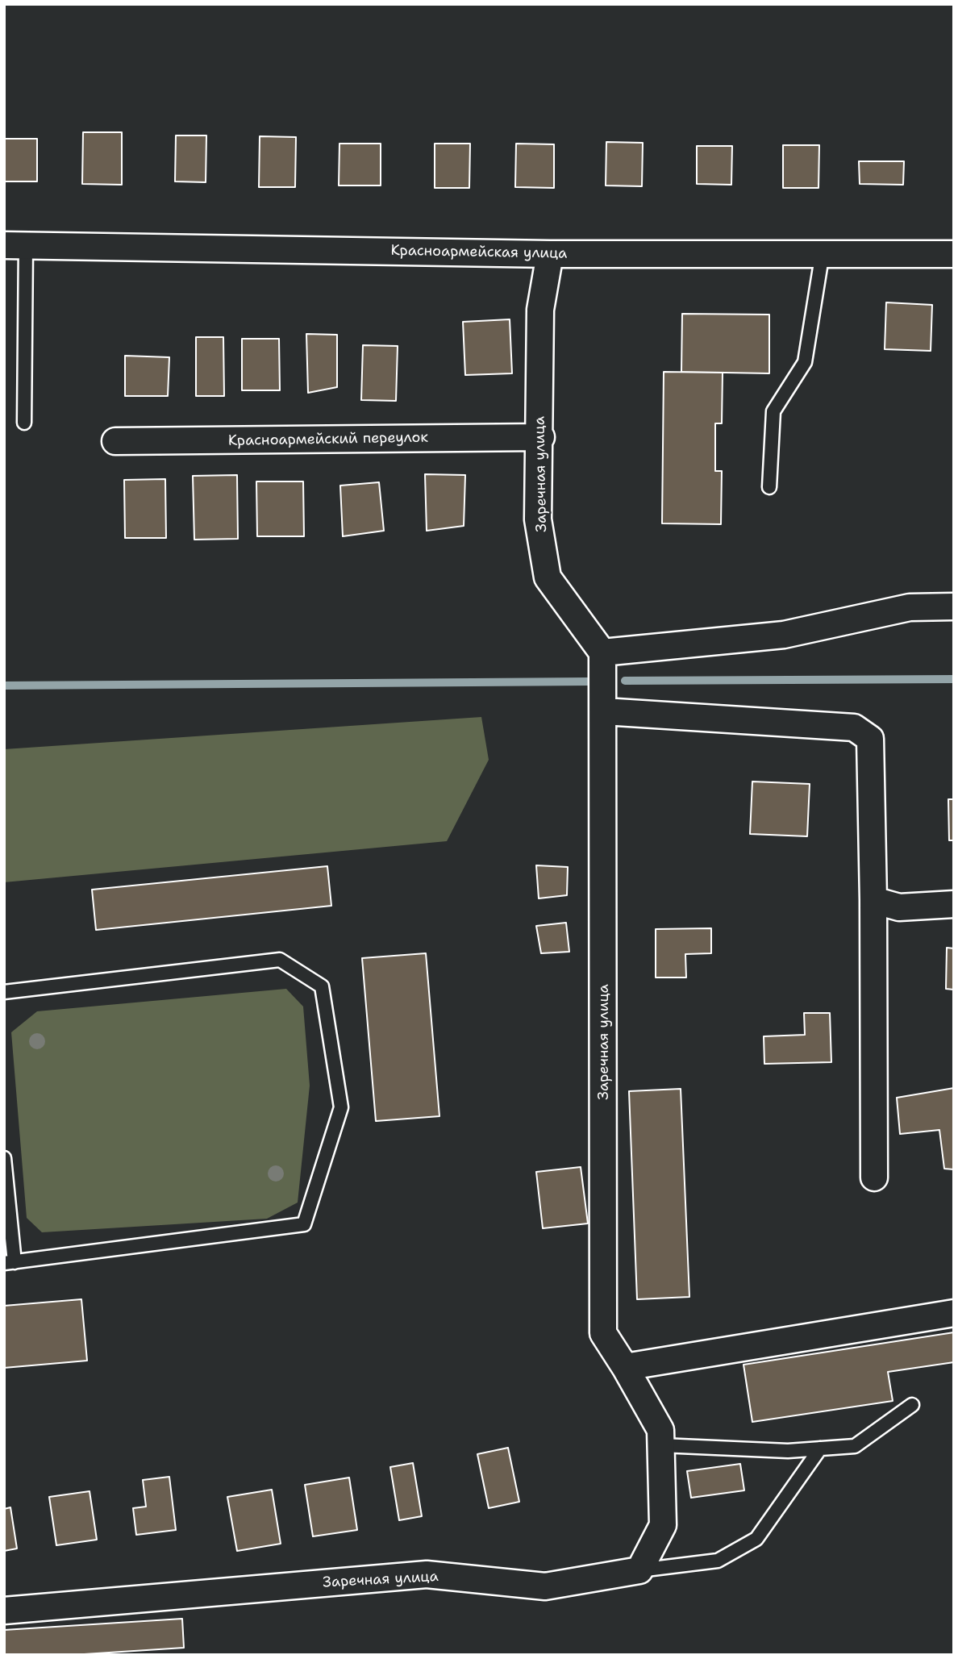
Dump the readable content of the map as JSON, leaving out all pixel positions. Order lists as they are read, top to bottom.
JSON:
{
  "streets": {
    "street": ["Красноармейская улица", "Красноармейский переулок", "Заречная улица"]
  },
  "crossings": [
    ["Красноармейская улица", "Заречная улица"],
    ["Красноармейский переулок", "Заречная улица"]
  ]
}
